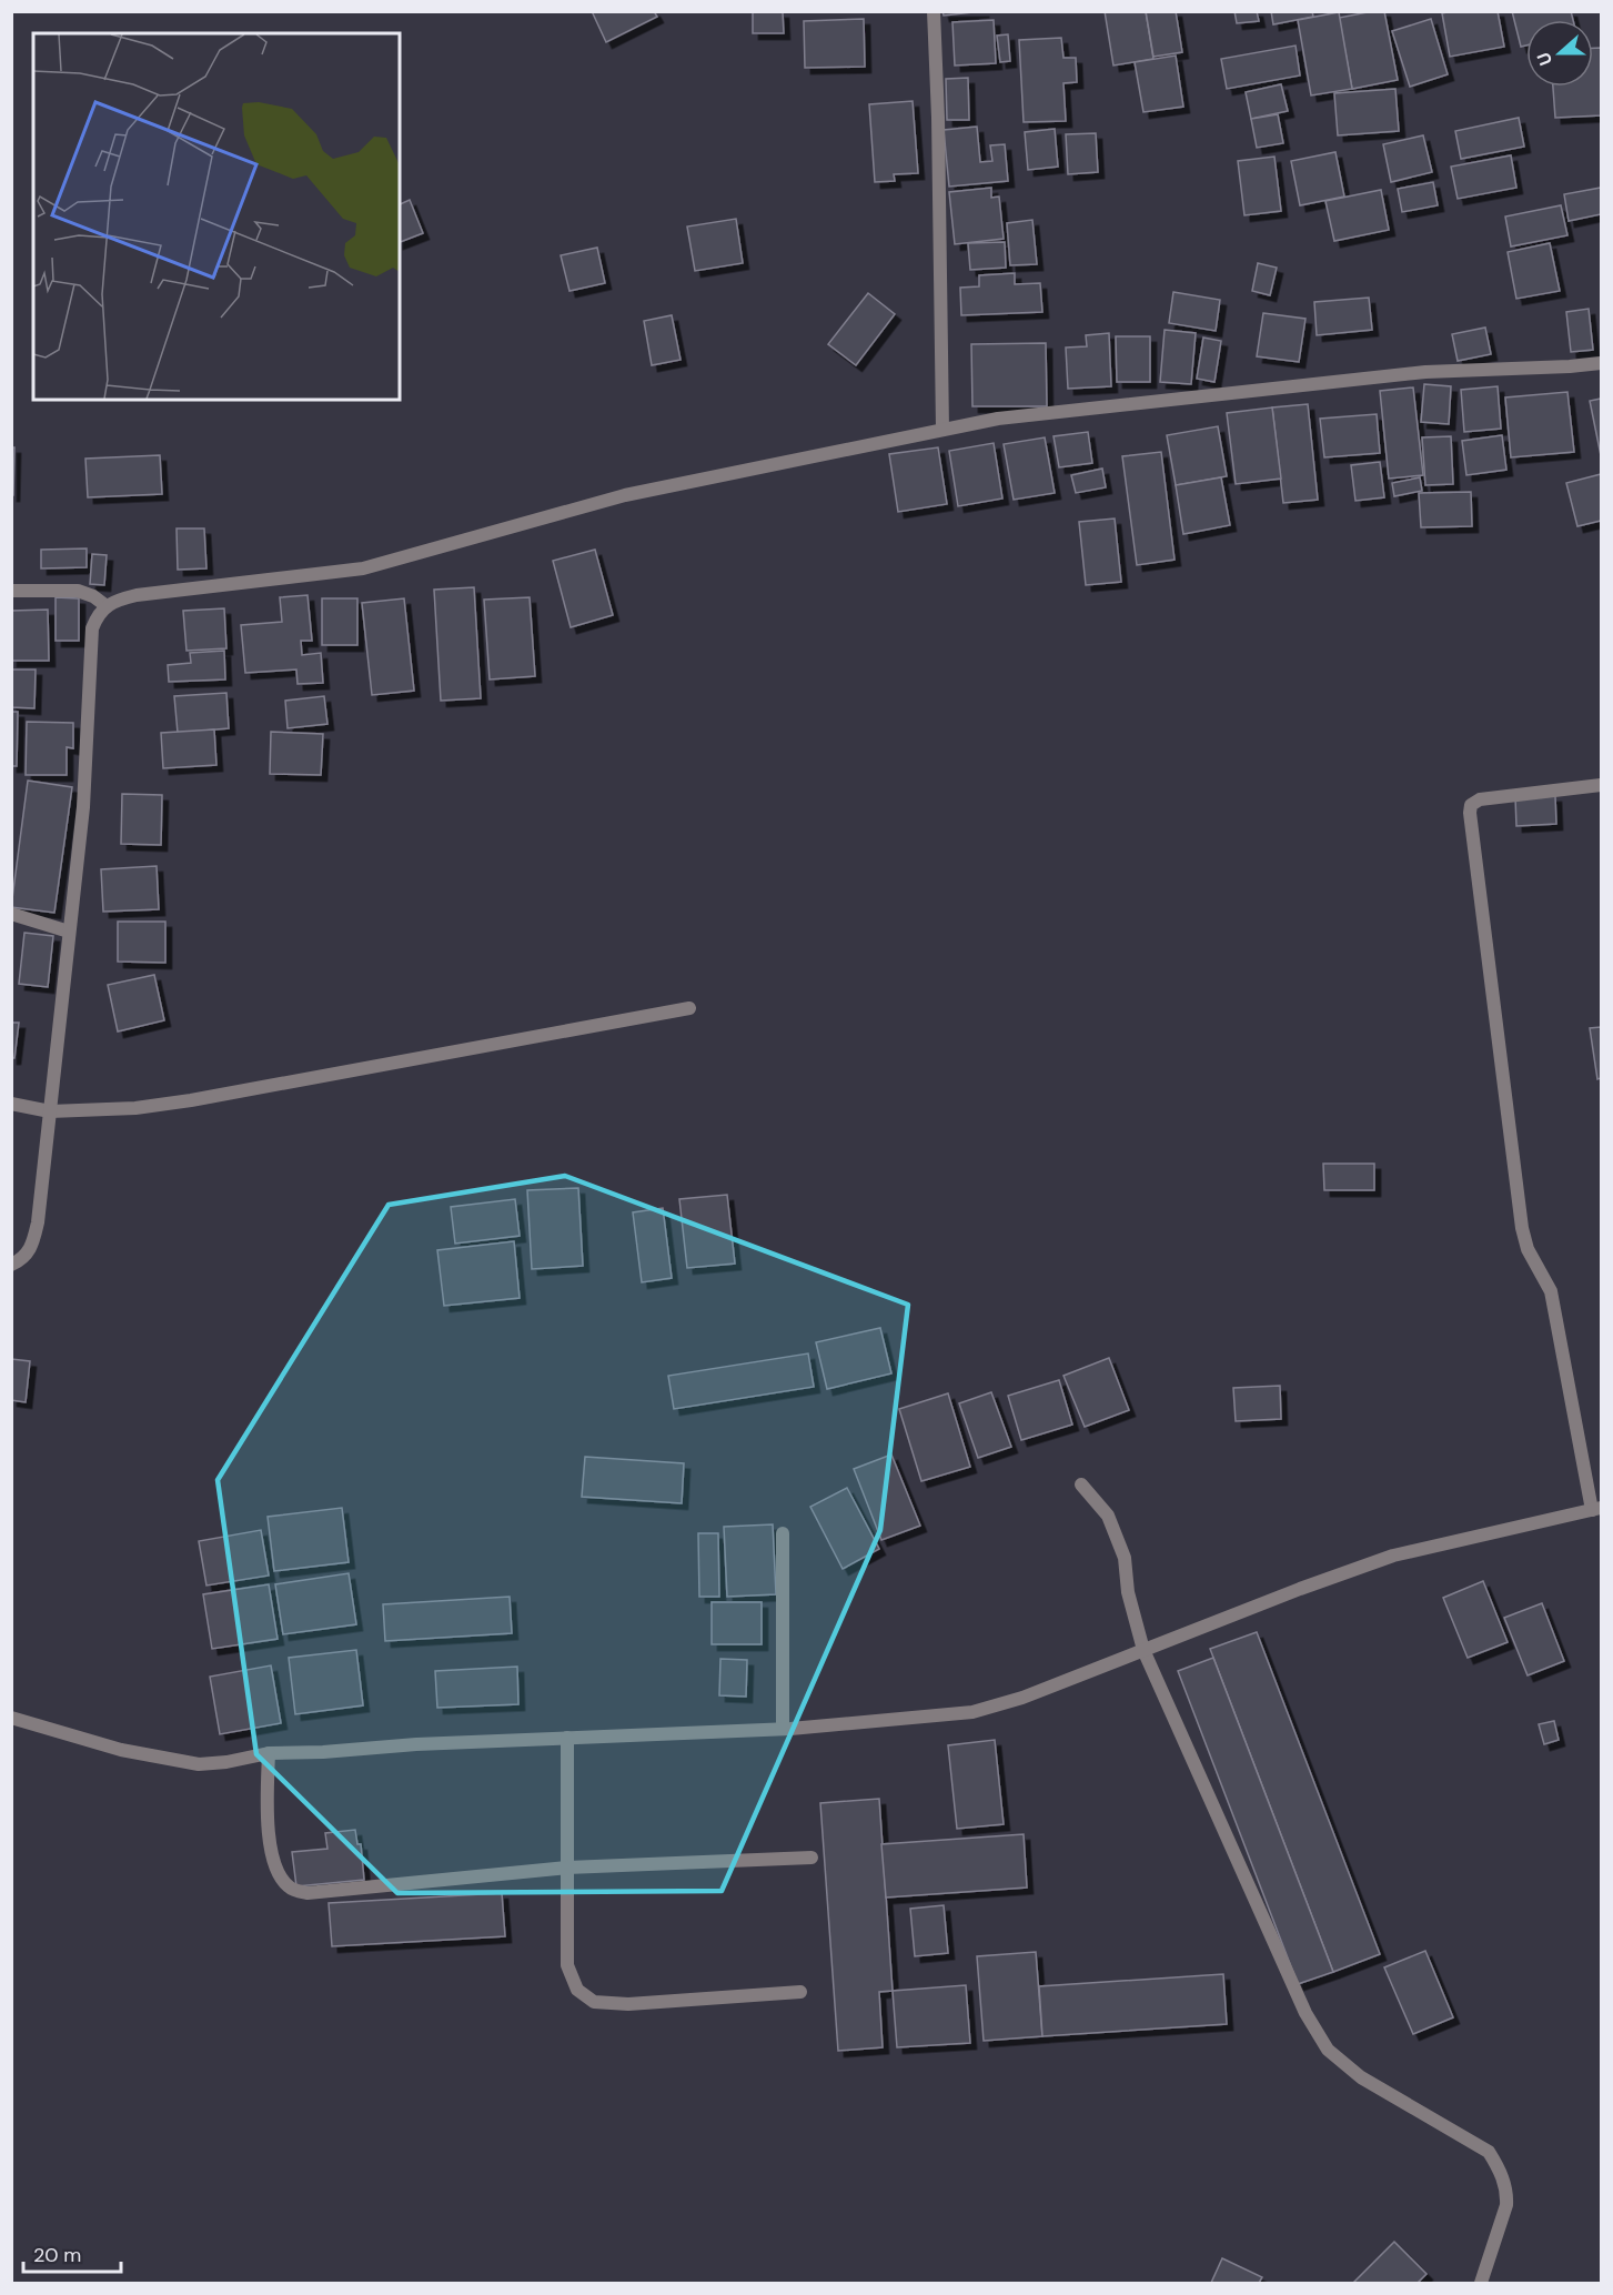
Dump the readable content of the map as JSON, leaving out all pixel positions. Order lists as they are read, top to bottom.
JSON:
{
  "scale_bar": "20 m",
  "north": "left"
}
